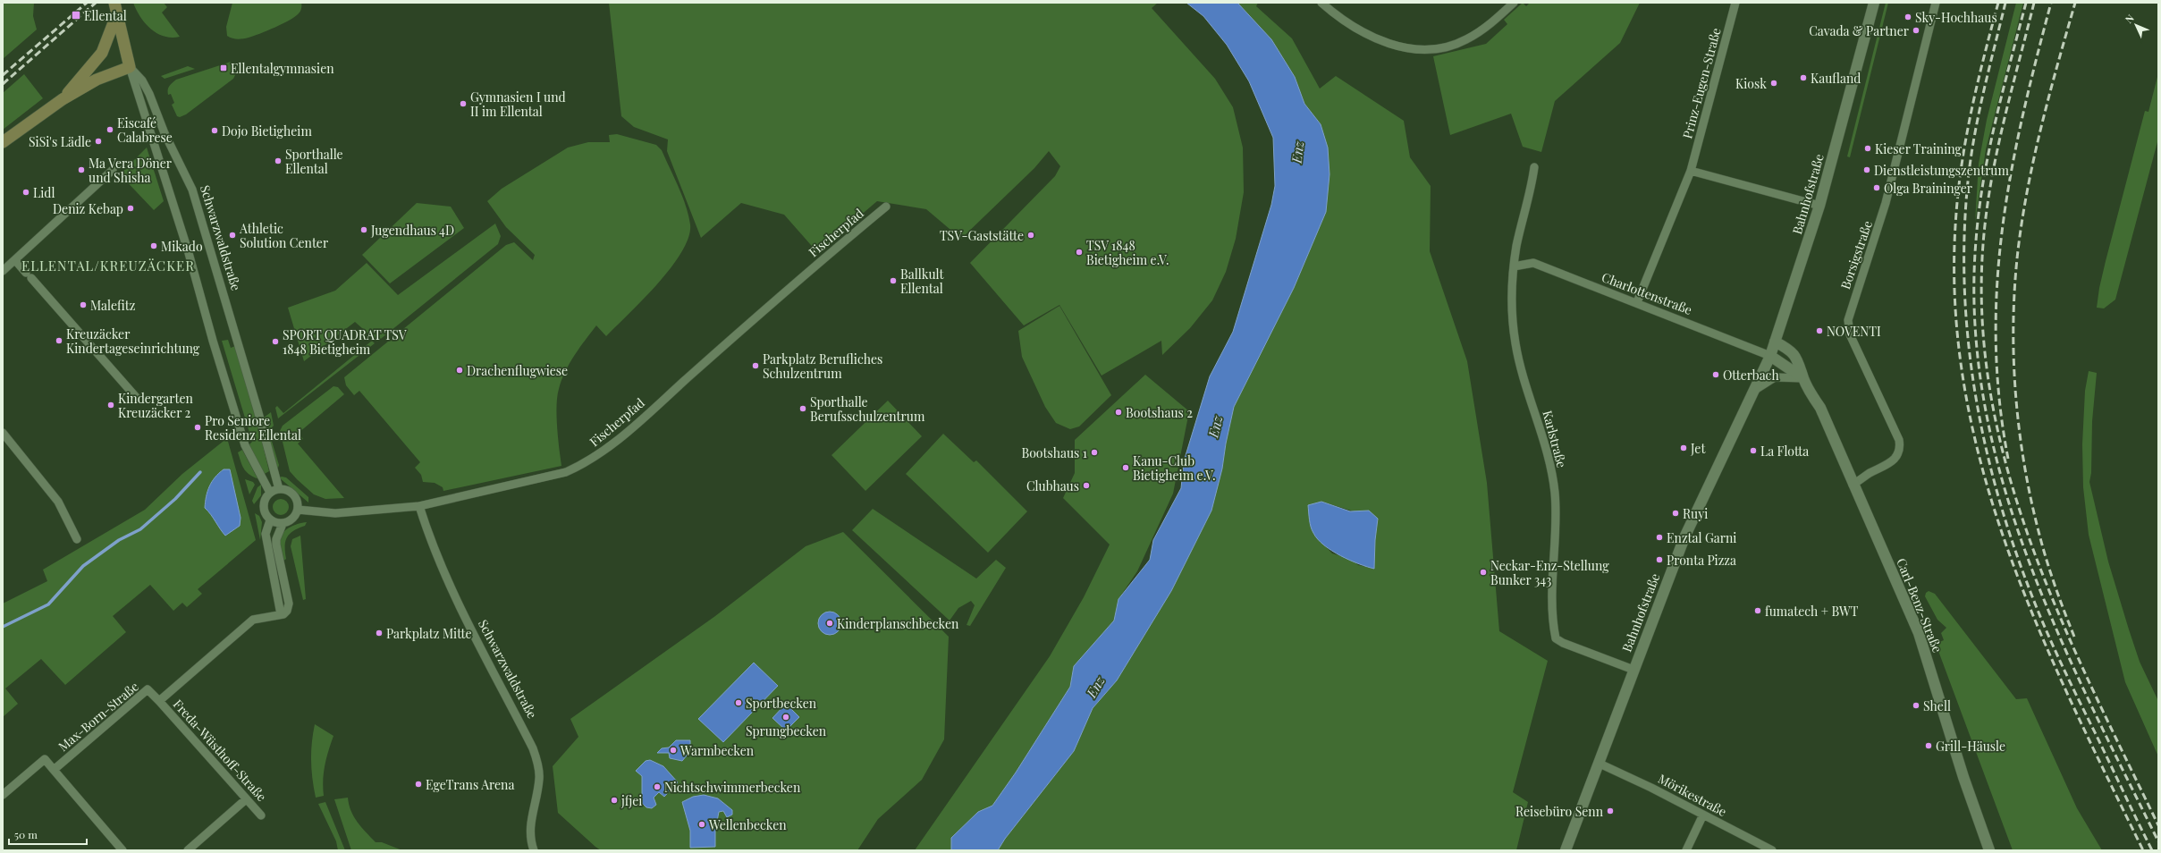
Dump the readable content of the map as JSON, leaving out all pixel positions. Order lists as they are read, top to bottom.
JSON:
{
  "streets": {
    "main road": ["Schwarzwaldstraße"],
    "street": [
      "Prinz-Eugen-Straße",
      "Bahnhofstraße",
      "Fischerpfad",
      "Borsigstraße",
      "Charlottenstraße",
      "Karlstraße",
      "Carl-Benz-Straße",
      "Max-Born-Straße",
      "Freda-Wüsthoff-Straße",
      "Mörikestraße"
    ]
  },
  "crossings": [
    ["Prinz-Eugen-Straße", "Charlottenstraße"],
    ["Bahnhofstraße", "Charlottenstraße"],
    ["Bahnhofstraße", "Karlstraße"],
    ["Bahnhofstraße", "Carl-Benz-Straße"],
    ["Bahnhofstraße", "Mörikestraße"],
    ["Fischerpfad", "Schwarzwaldstraße"],
    ["Borsigstraße", "Carl-Benz-Straße"],
    ["Charlottenstraße", "Karlstraße"],
    ["Charlottenstraße", "Carl-Benz-Straße"],
    ["Max-Born-Straße", "Freda-Wüsthoff-Straße"]
  ],
  "districts": ["ELLENTAL/KREUZÄCKER"],
  "water": ["Enz"],
  "places": {
    "transit": ["Ellental", "Ellentalgymnasien"],
    "other": [
      "Sky-Hochhaus",
      "Cavada & Partner",
      "Kaufland",
      "Kiosk",
      "Gymnasien I und II im Ellental",
      "Eiscafé Calabrese",
      "Dojo Bietigheim",
      "SiSi's Lädle",
      "Kieser Training",
      "Sporthalle Ellental",
      "Ma Vera Döner und Shisha",
      "Dienstleistungszentrum",
      "Olga Braininger",
      "Lidl",
      "Deniz Kebap",
      "Jugendhaus 4D",
      "Athletic Solution Center",
      "TSV-Gaststätte",
      "Mikado",
      "TSV 1848 Bietigheim e.V.",
      "Ballkult Ellental",
      "Malefitz",
      "NOVENTI",
      "Kreuzäcker Kindertageseinrichtung",
      "SPORT QUADRAT TSV 1848 Bietigheim",
      "Parkplatz Berufliches Schulzentrum",
      "Drachenflugwiese",
      "Otterbach",
      "Kindergarten Kreuzäcker 2",
      "Sporthalle Berufsschulzentrum",
      "Bootshaus 2",
      "Pro Seniore Residenz Ellental",
      "Jet",
      "La Flotta",
      "Bootshaus 1",
      "Kanu-Club Bietigheim e.V.",
      "Clubhaus",
      "Ruyi",
      "Enztal Garni",
      "Pronta Pizza",
      "Neckar-Enz-Stellung Bunker 343",
      "fumatech + BWT",
      "Kinderplanschbecken",
      "Parkplatz Mitte",
      "Sportbecken",
      "Shell",
      "Sprungbecken",
      "Grill-Häusle",
      "Warmbecken",
      "EgeTrans Arena",
      "Nichtschwimmerbecken",
      "jfjei",
      "Reisebüro Senn",
      "Wellenbecken"
    ]
  },
  "scale_bar": "50 m",
  "north": "top left"
}
